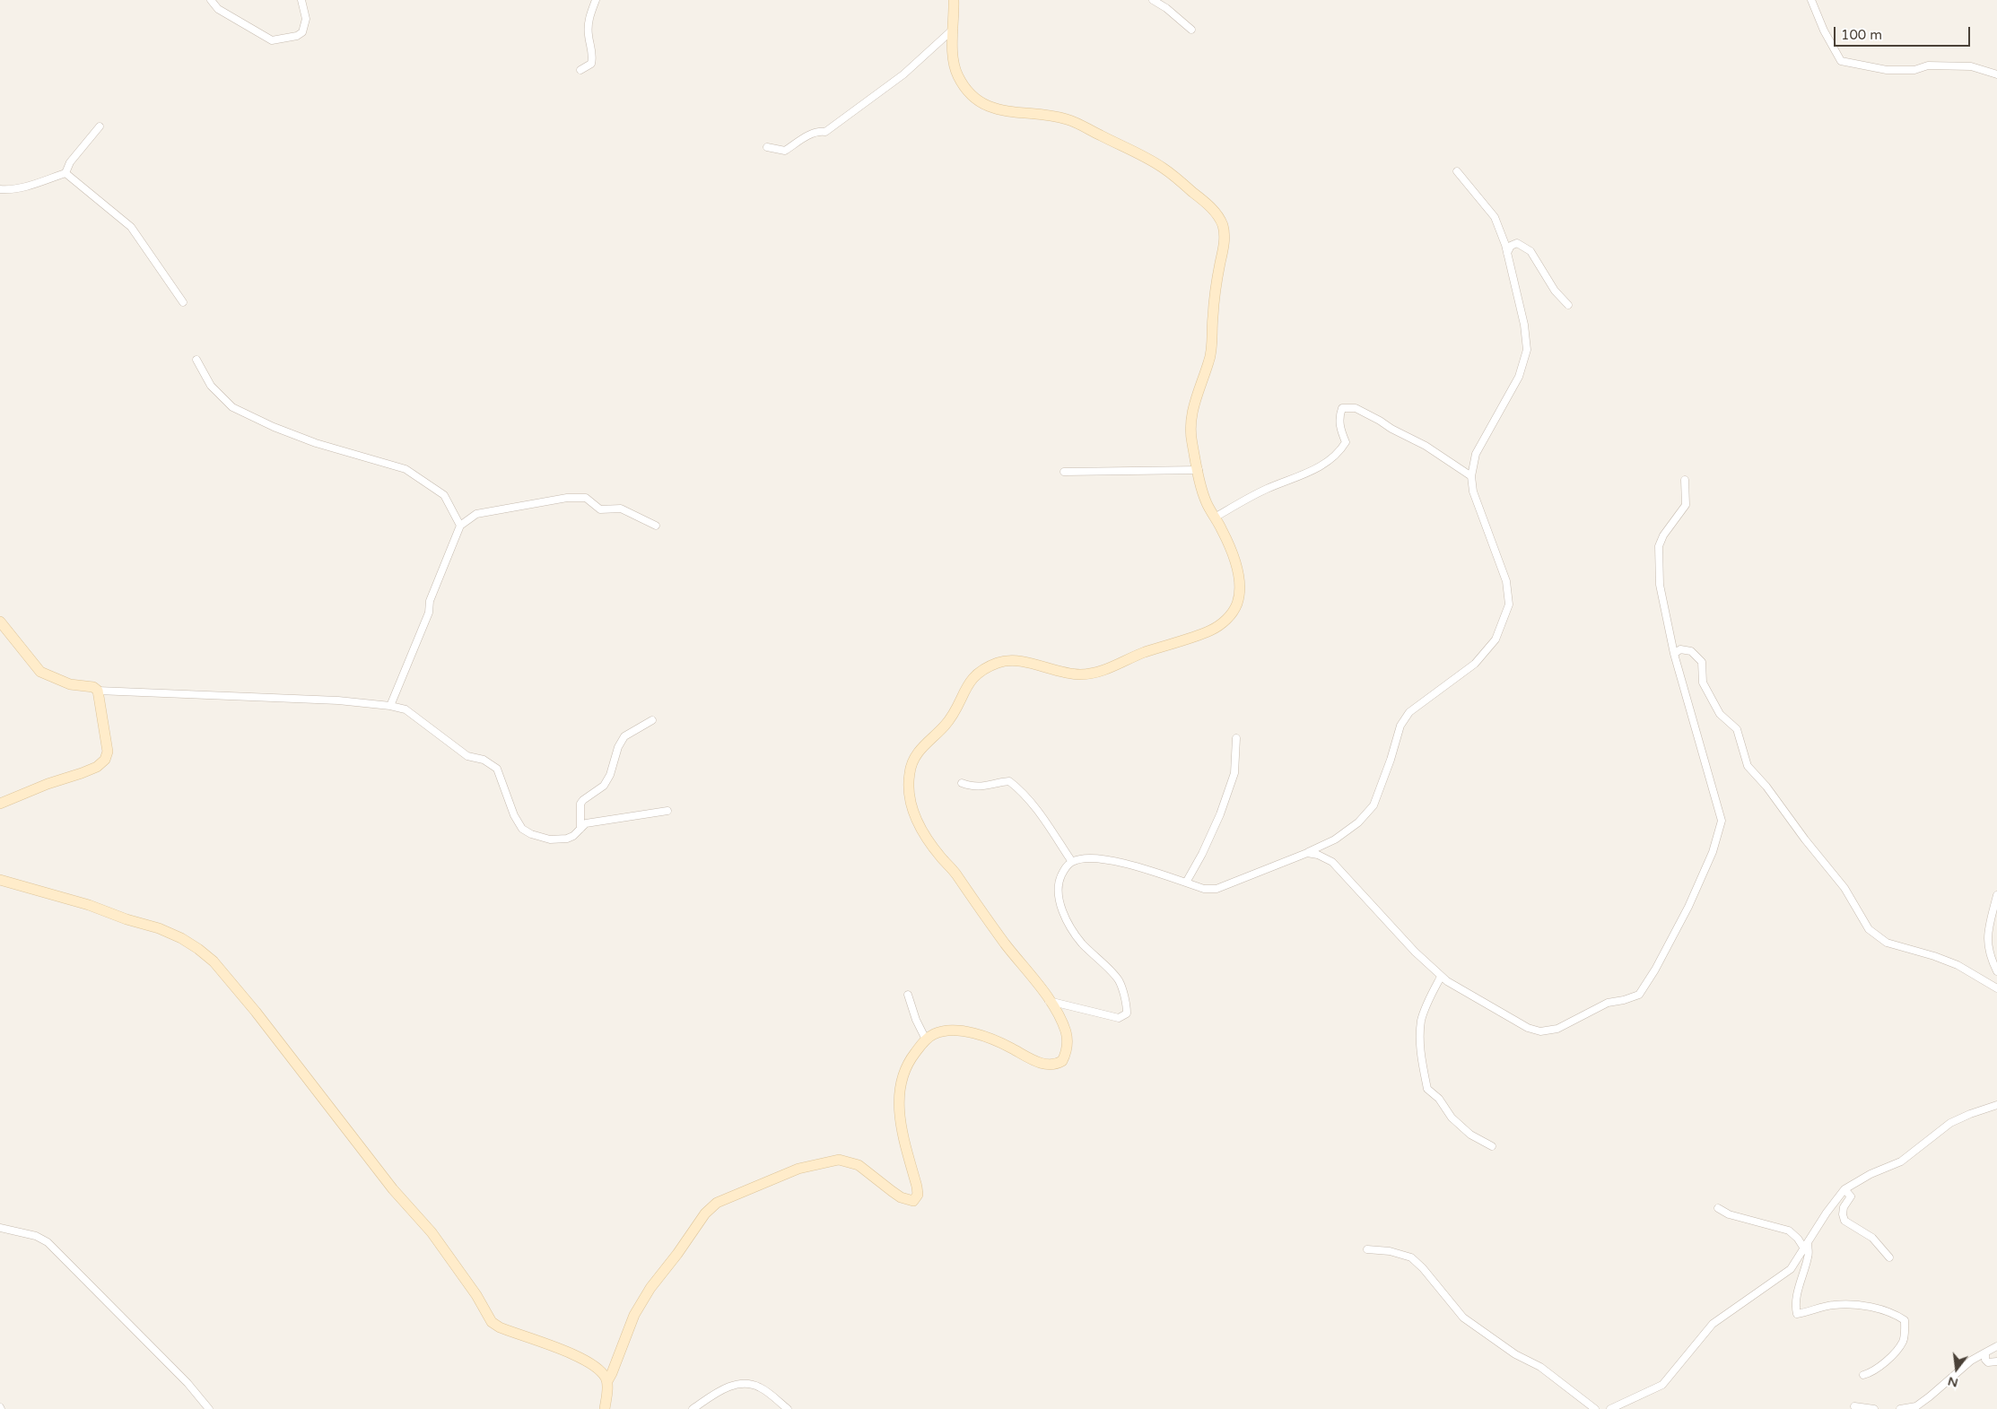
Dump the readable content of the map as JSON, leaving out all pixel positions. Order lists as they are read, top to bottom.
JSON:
{
  "scale_bar": "100 m",
  "north": "bottom"
}
